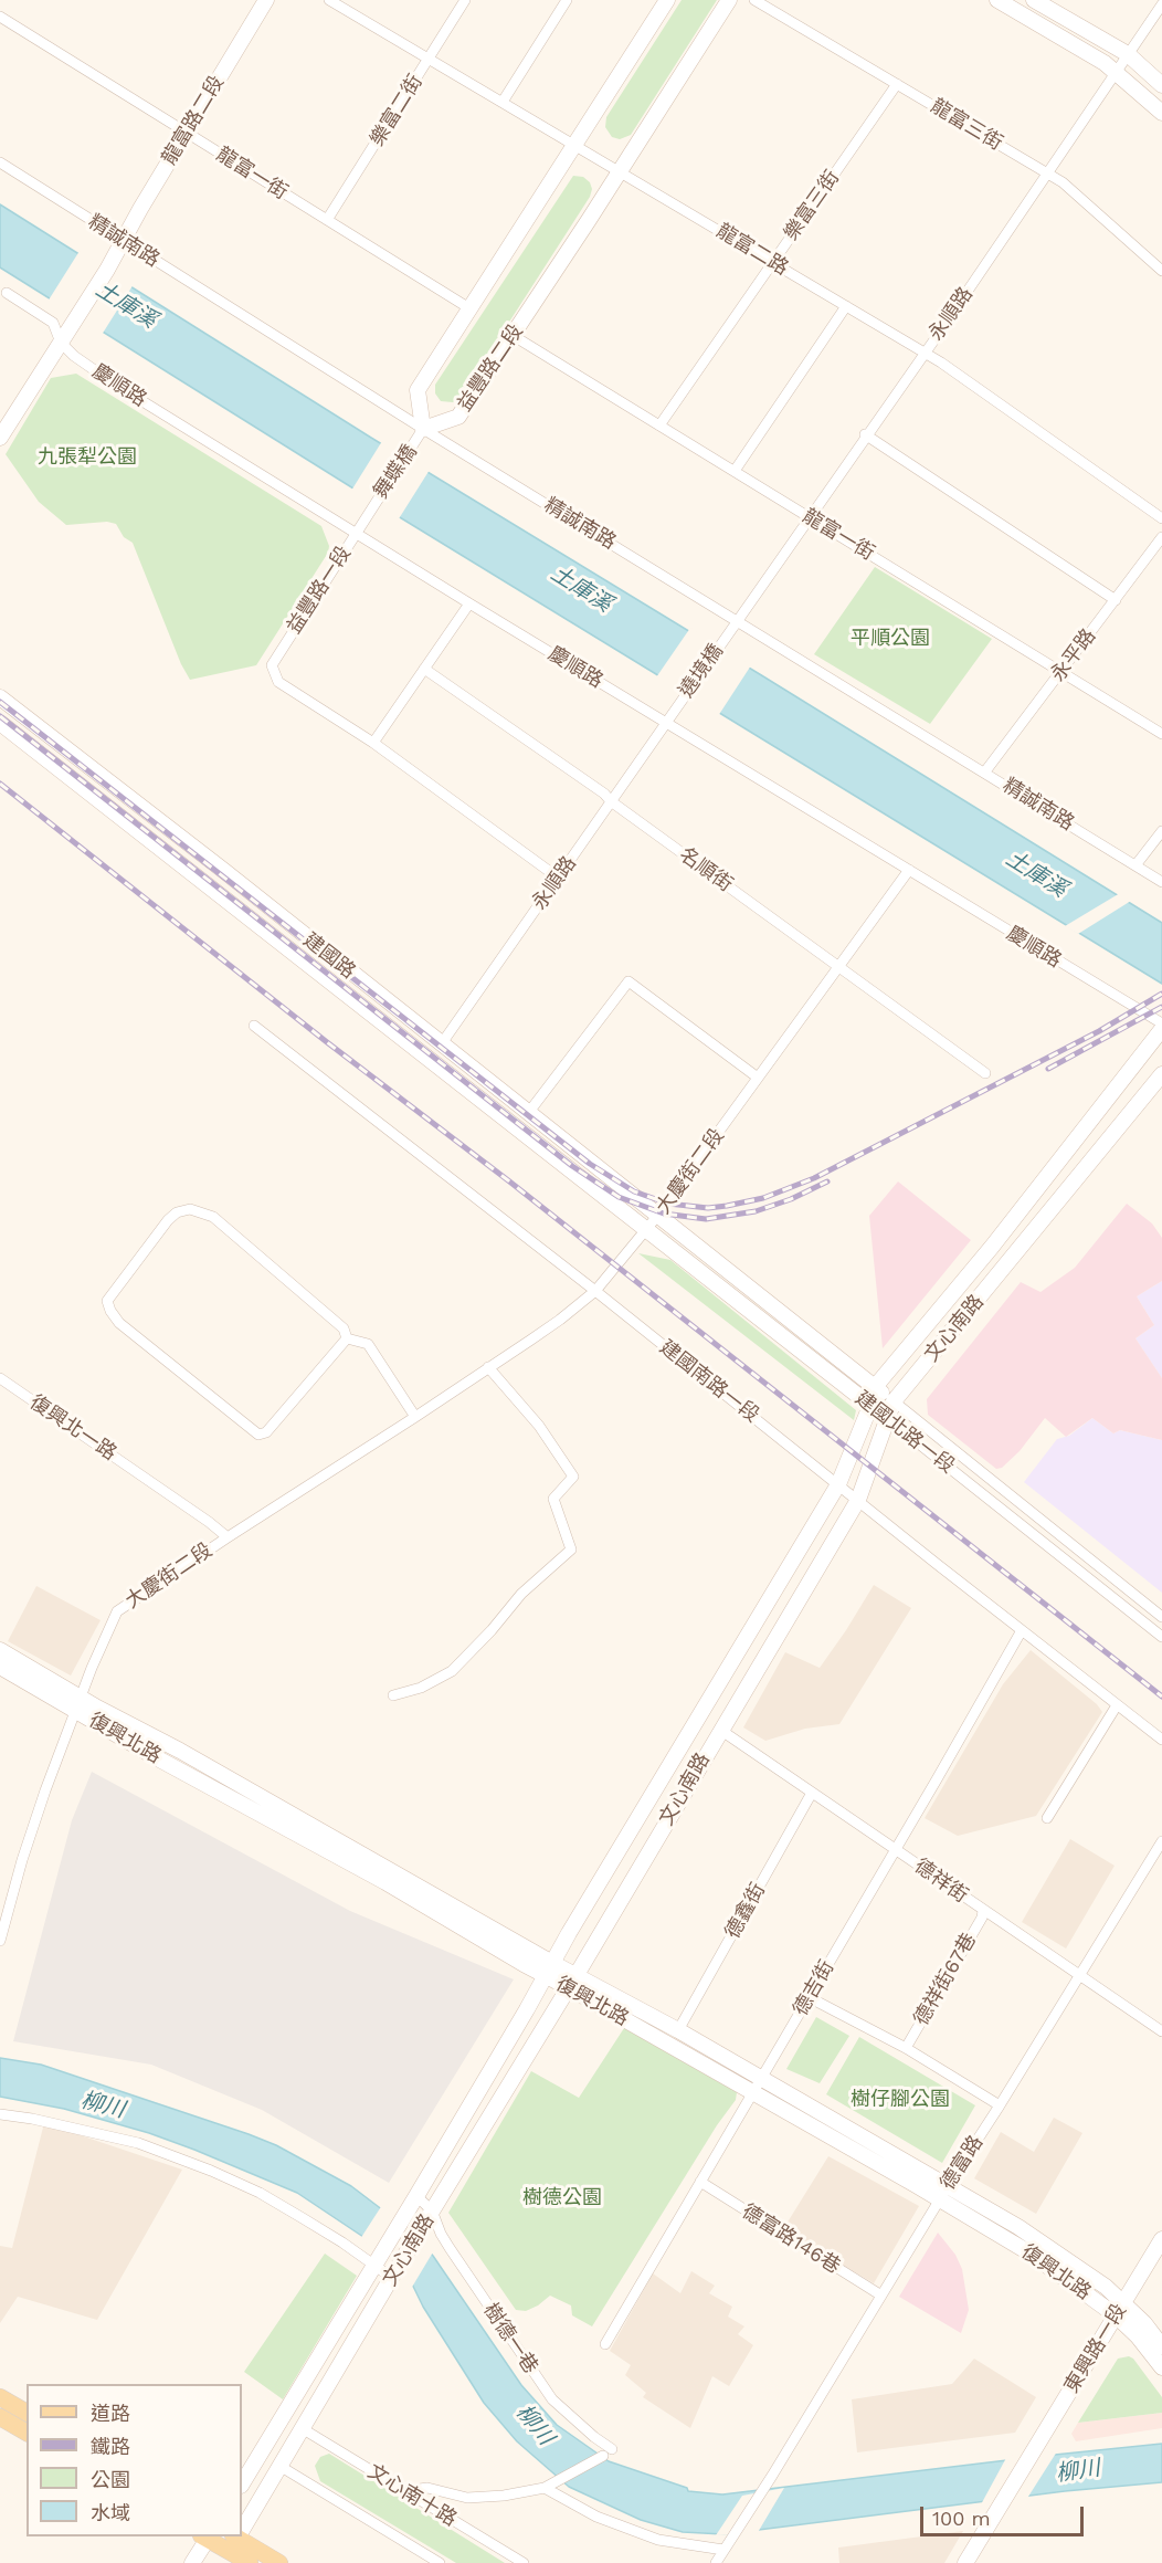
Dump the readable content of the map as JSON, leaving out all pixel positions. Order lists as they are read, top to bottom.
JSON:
{
  "streets": {
    "main road": [
      "龍富路二段",
      "益豐路二段",
      "建國路",
      "文心南路",
      "建國北路一段",
      "復興北路",
      "東興路一段"
    ],
    "street": [
      "樂富二街",
      "龍富三街",
      "龍富一街",
      "樂富三街",
      "精誠南路",
      "龍富二路",
      "永順路",
      "慶順路",
      "舞蝶橋",
      "益豐路一段",
      "永平路",
      "遶境橋",
      "名順街",
      "大慶街二段",
      "建國南路一段",
      "復興北一路",
      "德祥街",
      "德鑫街",
      "德祥街67巷",
      "德吉街",
      "德富路",
      "德富路146巷",
      "樹德一巷",
      "文心南十路"
    ]
  },
  "crossings": [
    ["樂富二街", "龍富一街"],
    ["樂富二街", "龍富二路"],
    ["龍富路二段", "龍富一街"],
    ["龍富路二段", "精誠南路"],
    ["龍富路二段", "慶順路"],
    ["龍富三街", "樂富三街"],
    ["龍富三街", "永順路"],
    ["龍富一街", "樂富三街"],
    ["龍富一街", "永順路"],
    ["龍富一街", "益豐路二段"],
    ["龍富一街", "永平路"],
    ["樂富三街", "龍富二路"],
    ["精誠南路", "永順路"],
    ["精誠南路", "益豐路二段"],
    ["精誠南路", "舞蝶橋"],
    ["精誠南路", "永平路"],
    ["精誠南路", "遶境橋"],
    ["龍富二路", "永順路"],
    ["龍富二路", "益豐路二段"],
    ["永順路", "慶順路"],
    ["永順路", "遶境橋"],
    ["永順路", "名順街"],
    ["永順路", "建國路"],
    ["益豐路二段", "舞蝶橋"],
    ["慶順路", "益豐路一段"],
    ["慶順路", "遶境橋"],
    ["慶順路", "大慶街二段"],
    ["舞蝶橋", "益豐路一段"],
    ["名順街", "大慶街二段"],
    ["建國路", "大慶街二段"],
    ["建國路", "建國北路一段"],
    ["大慶街二段", "建國南路一段"],
    ["大慶街二段", "復興北一路"],
    ["大慶街二段", "建國北路一段"],
    ["大慶街二段", "復興北路"],
    ["文心南路", "建國南路一段"],
    ["文心南路", "建國北路一段"],
    ["文心南路", "復興北路"],
    ["文心南路", "德祥街"],
    ["文心南路", "樹德一巷"],
    ["文心南路", "文心南十路"],
    ["建國南路一段", "德吉街"],
    ["復興北路", "德鑫街"],
    ["復興北路", "德吉街"],
    ["復興北路", "德富路"],
    ["復興北路", "東興路一段"],
    ["德祥街", "德鑫街"],
    ["德祥街", "德祥街67巷"],
    ["德祥街", "德吉街"],
    ["德祥街", "德富路"],
    ["德吉街", "德富路146巷"],
    ["德富路", "德富路146巷"]
  ],
  "water": ["土庫溪", "柳川"],
  "parks": [
    "九張犁公園",
    "平順公園",
    "樹仔腳公園",
    "樹德公園"
  ],
  "legend": [
    "道路",
    "鐵路",
    "公園",
    "水域"
  ],
  "scale_bar": "100 m"
}
